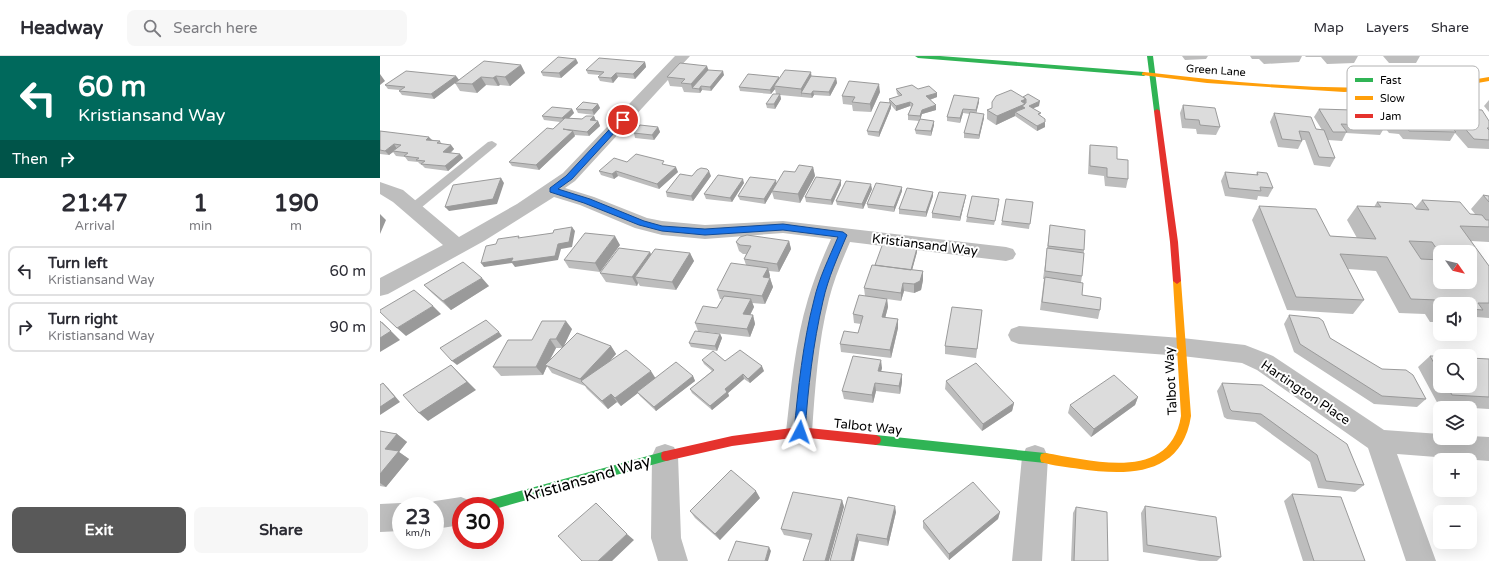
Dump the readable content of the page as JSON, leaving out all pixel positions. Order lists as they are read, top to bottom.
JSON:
{
  "streets": {
    "street": [
      "Green Lane",
      "Kristiansand Way",
      "Talbot Way",
      "Hartington Place"
    ]
  },
  "crossings": [
    ["Green Lane", "Talbot Way"],
    ["Kristiansand Way", "Talbot Way"],
    ["Talbot Way", "Hartington Place"]
  ],
  "legend": ["Fast", "Slow", "Jam"],
  "north": "bottom right",
  "page": {
    "header": "Headway",
    "search": "Search here",
    "nav": ["Map", "Layers", "Share"],
    "turn": ["60 m", "Kristiansand Way"],
    "then": "Then",
    "eta": [
      "21:47",
      "Arrival",
      "1",
      "min",
      "190",
      "m"
    ],
    "map_buttons": ["+", "−"],
    "list": [
      {
        "name": "Turn left",
        "note": "Kristiansand Way",
        "value": "60 m"
      },
      {
        "name": "Turn right",
        "note": "Kristiansand Way",
        "value": "90 m"
      }
    ],
    "speed": "23 km/h",
    "limit": "30",
    "buttons": ["Exit", "Share"]
  }
}
